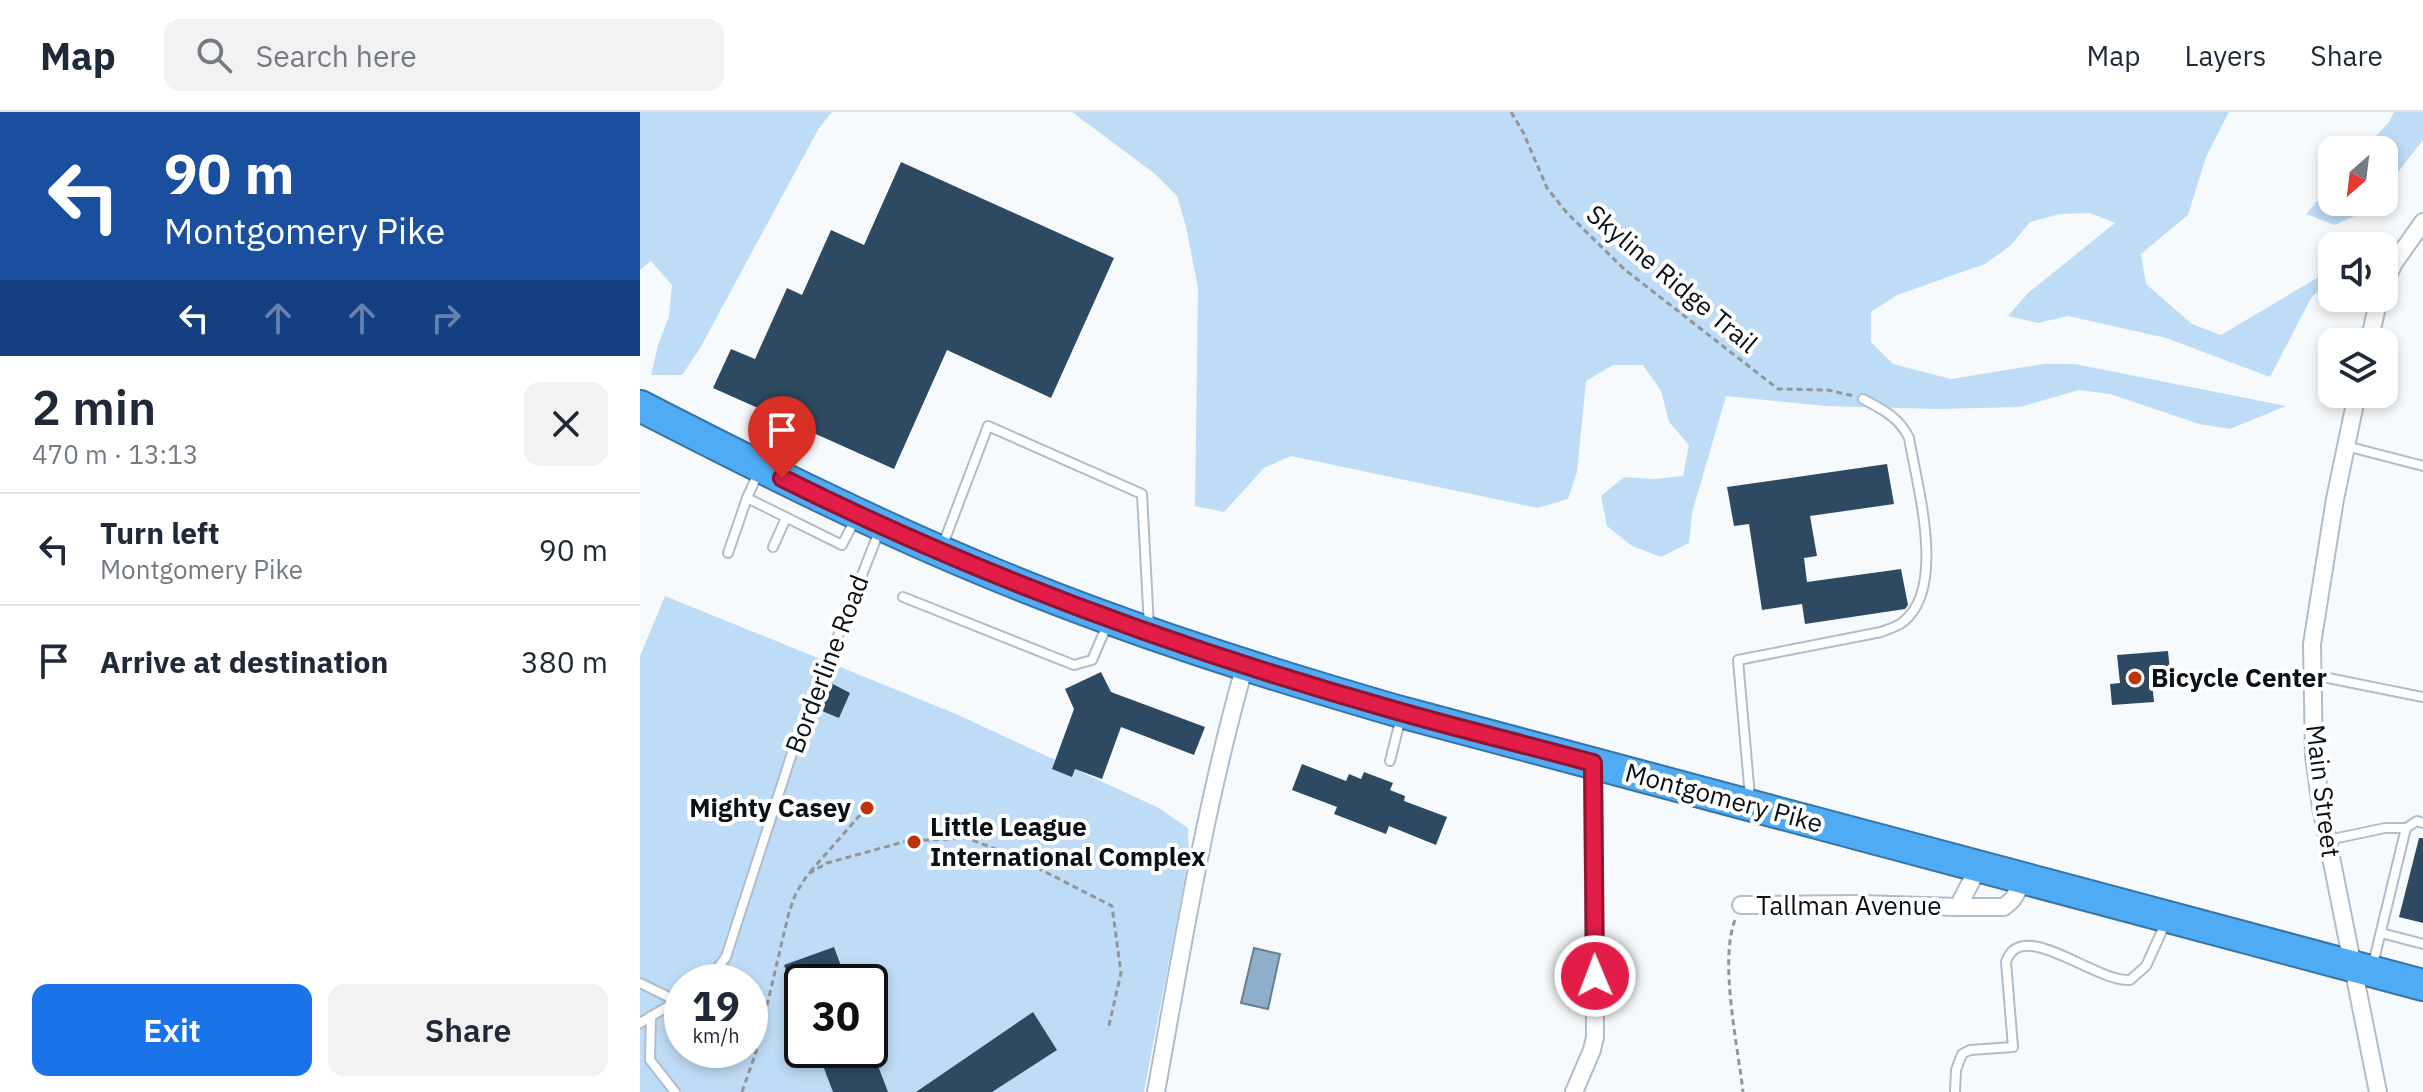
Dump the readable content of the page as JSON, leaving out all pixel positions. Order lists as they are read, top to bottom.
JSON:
{
  "streets": {
    "highway": ["Montgomery Pike"],
    "street": ["Main Street", "Tallman Avenue"],
    "lane": ["Borderline Road"],
    "path": ["Skyline Ridge Trail"]
  },
  "crossings": [
    ["Borderline Road", "Montgomery Pike"],
    ["Main Street", "Montgomery Pike"],
    ["Montgomery Pike", "Tallman Avenue"]
  ],
  "places": ["Bicycle Center", "Mighty Casey", "Little League International Complex"],
  "north": "bottom left",
  "page": {
    "header": "Map",
    "search": "Search here",
    "nav": ["Map", "Layers", "Share"],
    "turn": ["90 m", "Montgomery Pike"],
    "heading": ["2 min", "470 m · 13:13"],
    "list": [
      {
        "name": "Turn left",
        "note": "Montgomery Pike",
        "value": "90 m"
      },
      {
        "name": "Arrive at destination",
        "value": "380 m"
      }
    ],
    "speed": "19 km/h",
    "limit": "30",
    "buttons": ["Exit", "Share"]
  }
}
